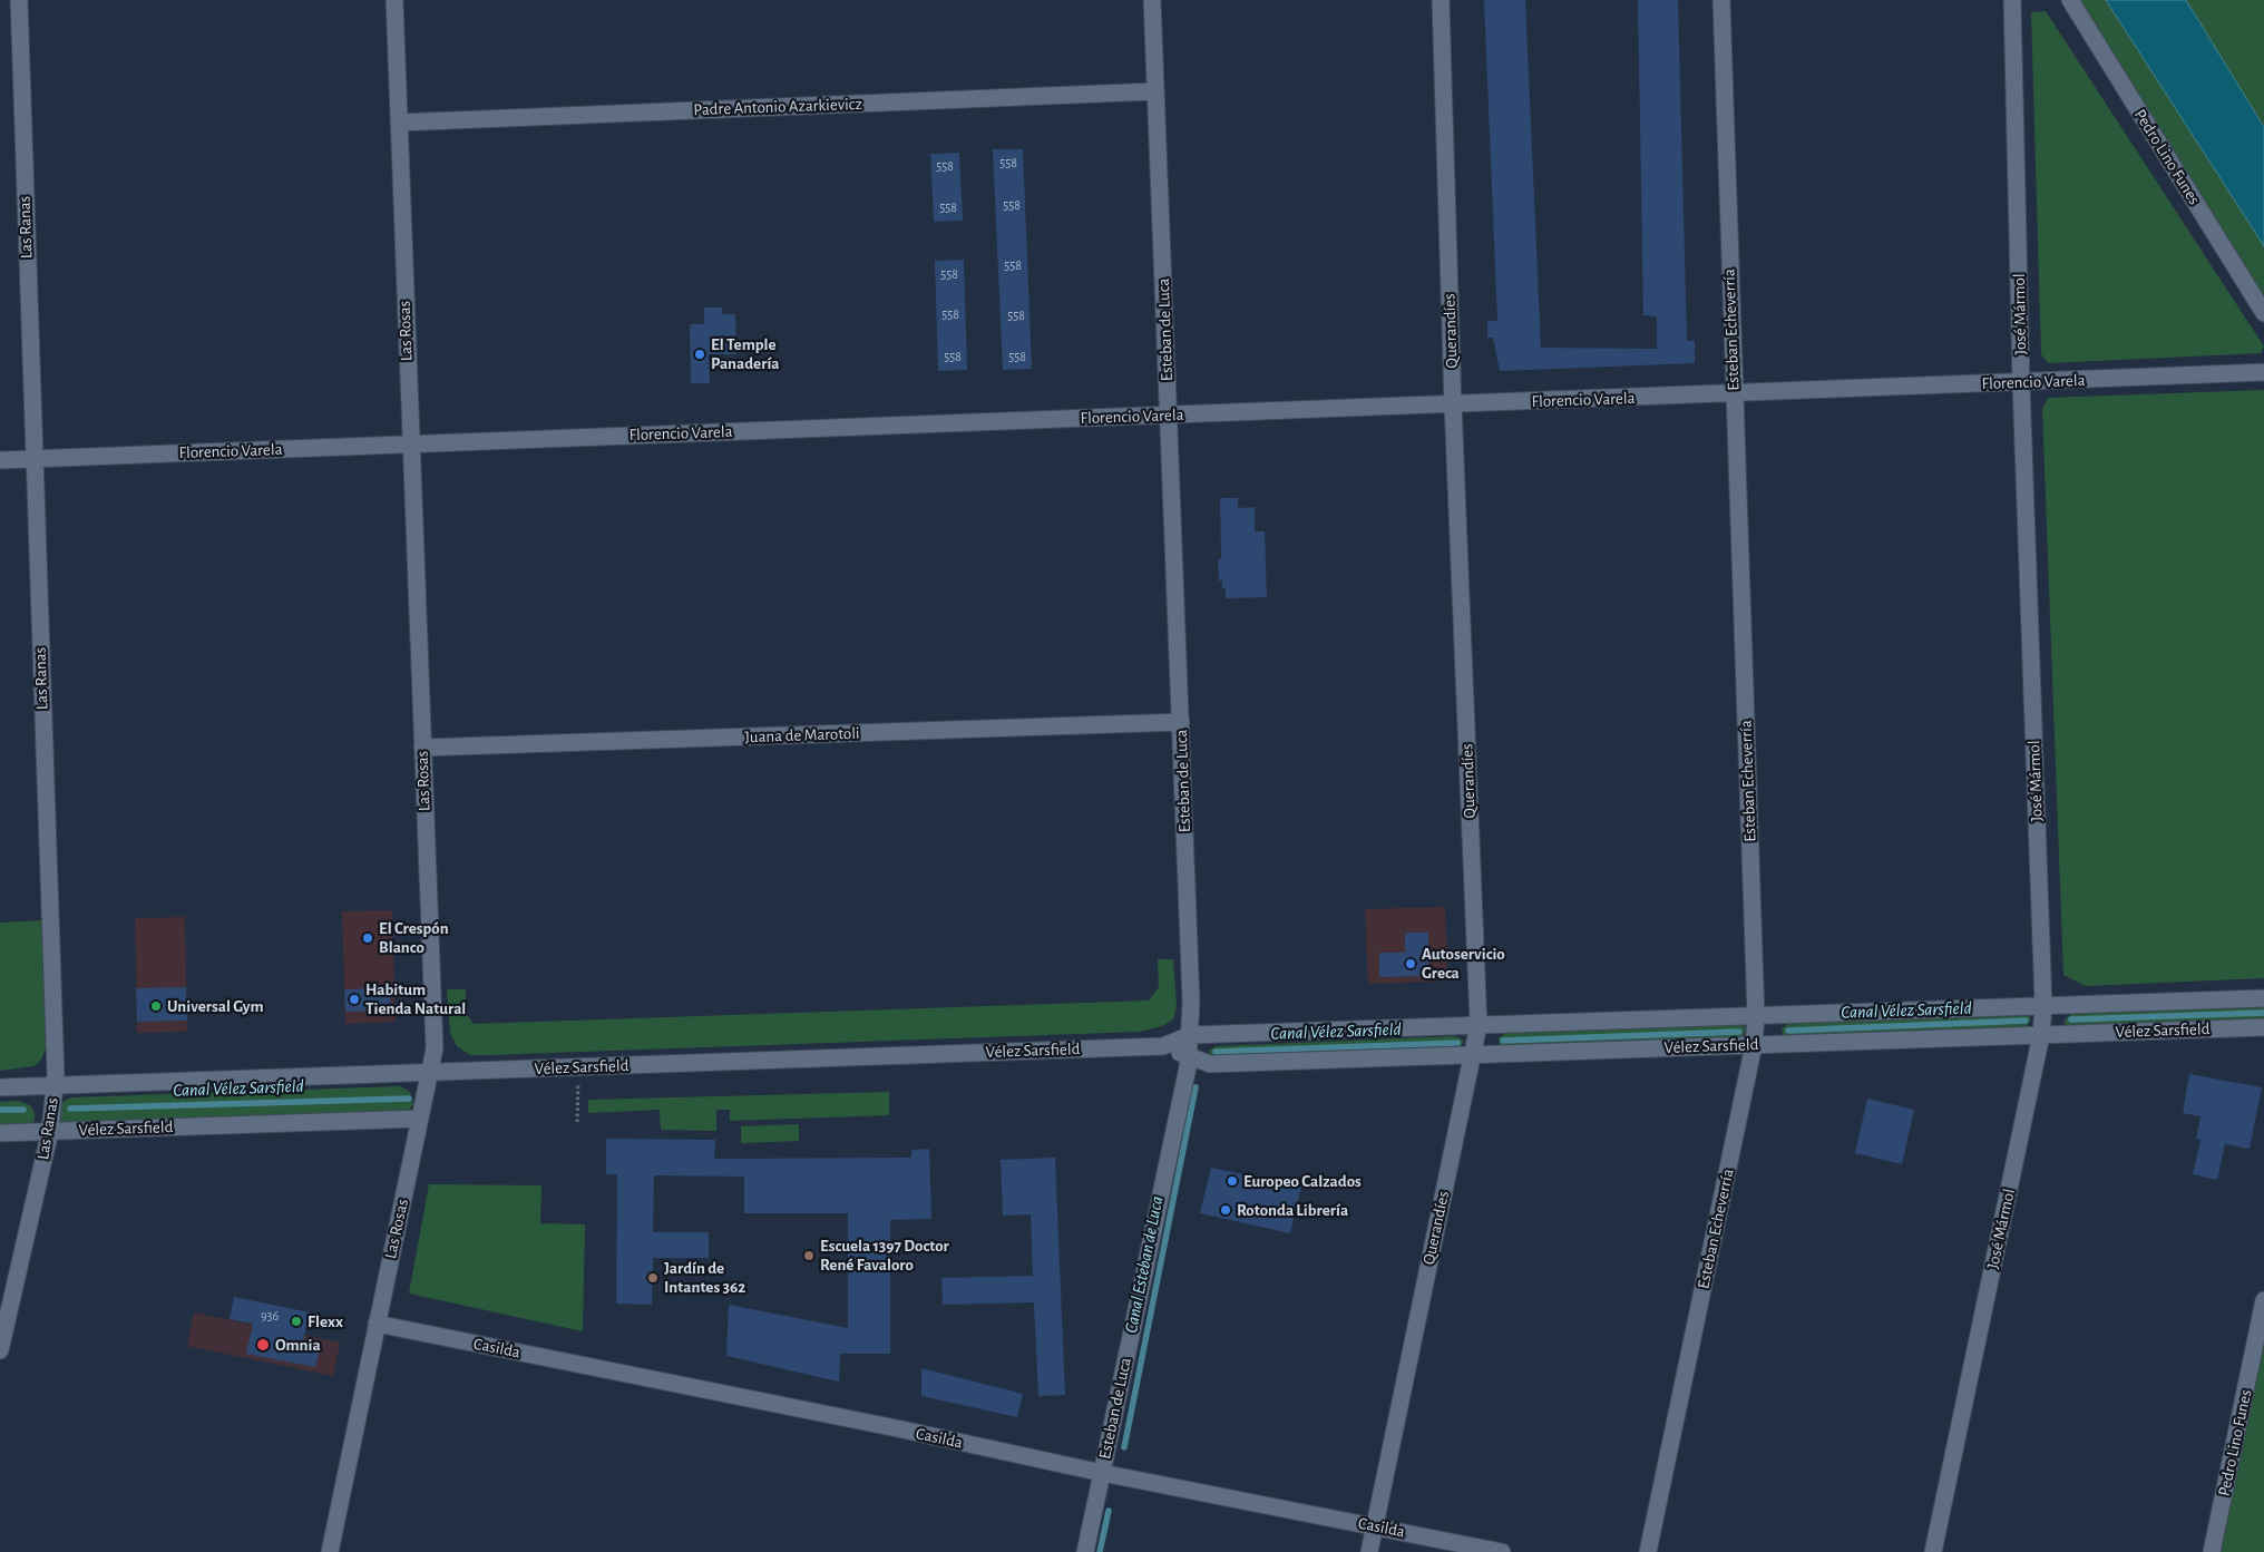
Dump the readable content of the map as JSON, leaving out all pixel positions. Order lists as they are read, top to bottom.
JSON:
{
  "streets": {
    "street": [
      "Padre Antonio Azarkievicz",
      "Pedro Lino Funes",
      "Las Ranas",
      "José Mármol",
      "Esteban de Luca",
      "Esteban Echeverría",
      "Las Rosas",
      "Querandíes",
      "Florencio Varela",
      "Juana de Marotoli",
      "Vélez Sarsfield",
      "Casilda"
    ]
  },
  "crossings": [
    ["Padre Antonio Azarkievicz", "Esteban de Luca"],
    ["Padre Antonio Azarkievicz", "Las Rosas"],
    ["Las Ranas", "Florencio Varela"],
    ["Las Ranas", "Vélez Sarsfield"],
    ["José Mármol", "Florencio Varela"],
    ["José Mármol", "Vélez Sarsfield"],
    ["Esteban de Luca", "Florencio Varela"],
    ["Esteban de Luca", "Juana de Marotoli"],
    ["Esteban de Luca", "Vélez Sarsfield"],
    ["Esteban de Luca", "Casilda"],
    ["Esteban Echeverría", "Florencio Varela"],
    ["Esteban Echeverría", "Vélez Sarsfield"],
    ["Las Rosas", "Florencio Varela"],
    ["Las Rosas", "Juana de Marotoli"],
    ["Las Rosas", "Vélez Sarsfield"],
    ["Las Rosas", "Casilda"],
    ["Querandíes", "Florencio Varela"],
    ["Querandíes", "Vélez Sarsfield"],
    ["Querandíes", "Casilda"]
  ],
  "water": ["Canal Vélez Sarsfield", "Canal Esteban de Luca"],
  "places": [
    "El Temple Panadería",
    "El Crespón Blanco",
    "Autoservicio Greca",
    "Habitum Tienda Natural",
    "Universal Gym",
    "Europeo Calzados",
    "Rotonda Librería",
    "Escuela 1397 Doctor René Favaloro",
    "Jardín de Intantes 362",
    "Flexx",
    "Omnia"
  ],
  "house_numbers": [
    "558",
    "558",
    "558",
    "558",
    "558",
    "558",
    "558",
    "558",
    "558",
    "558",
    "936"
  ]
}
